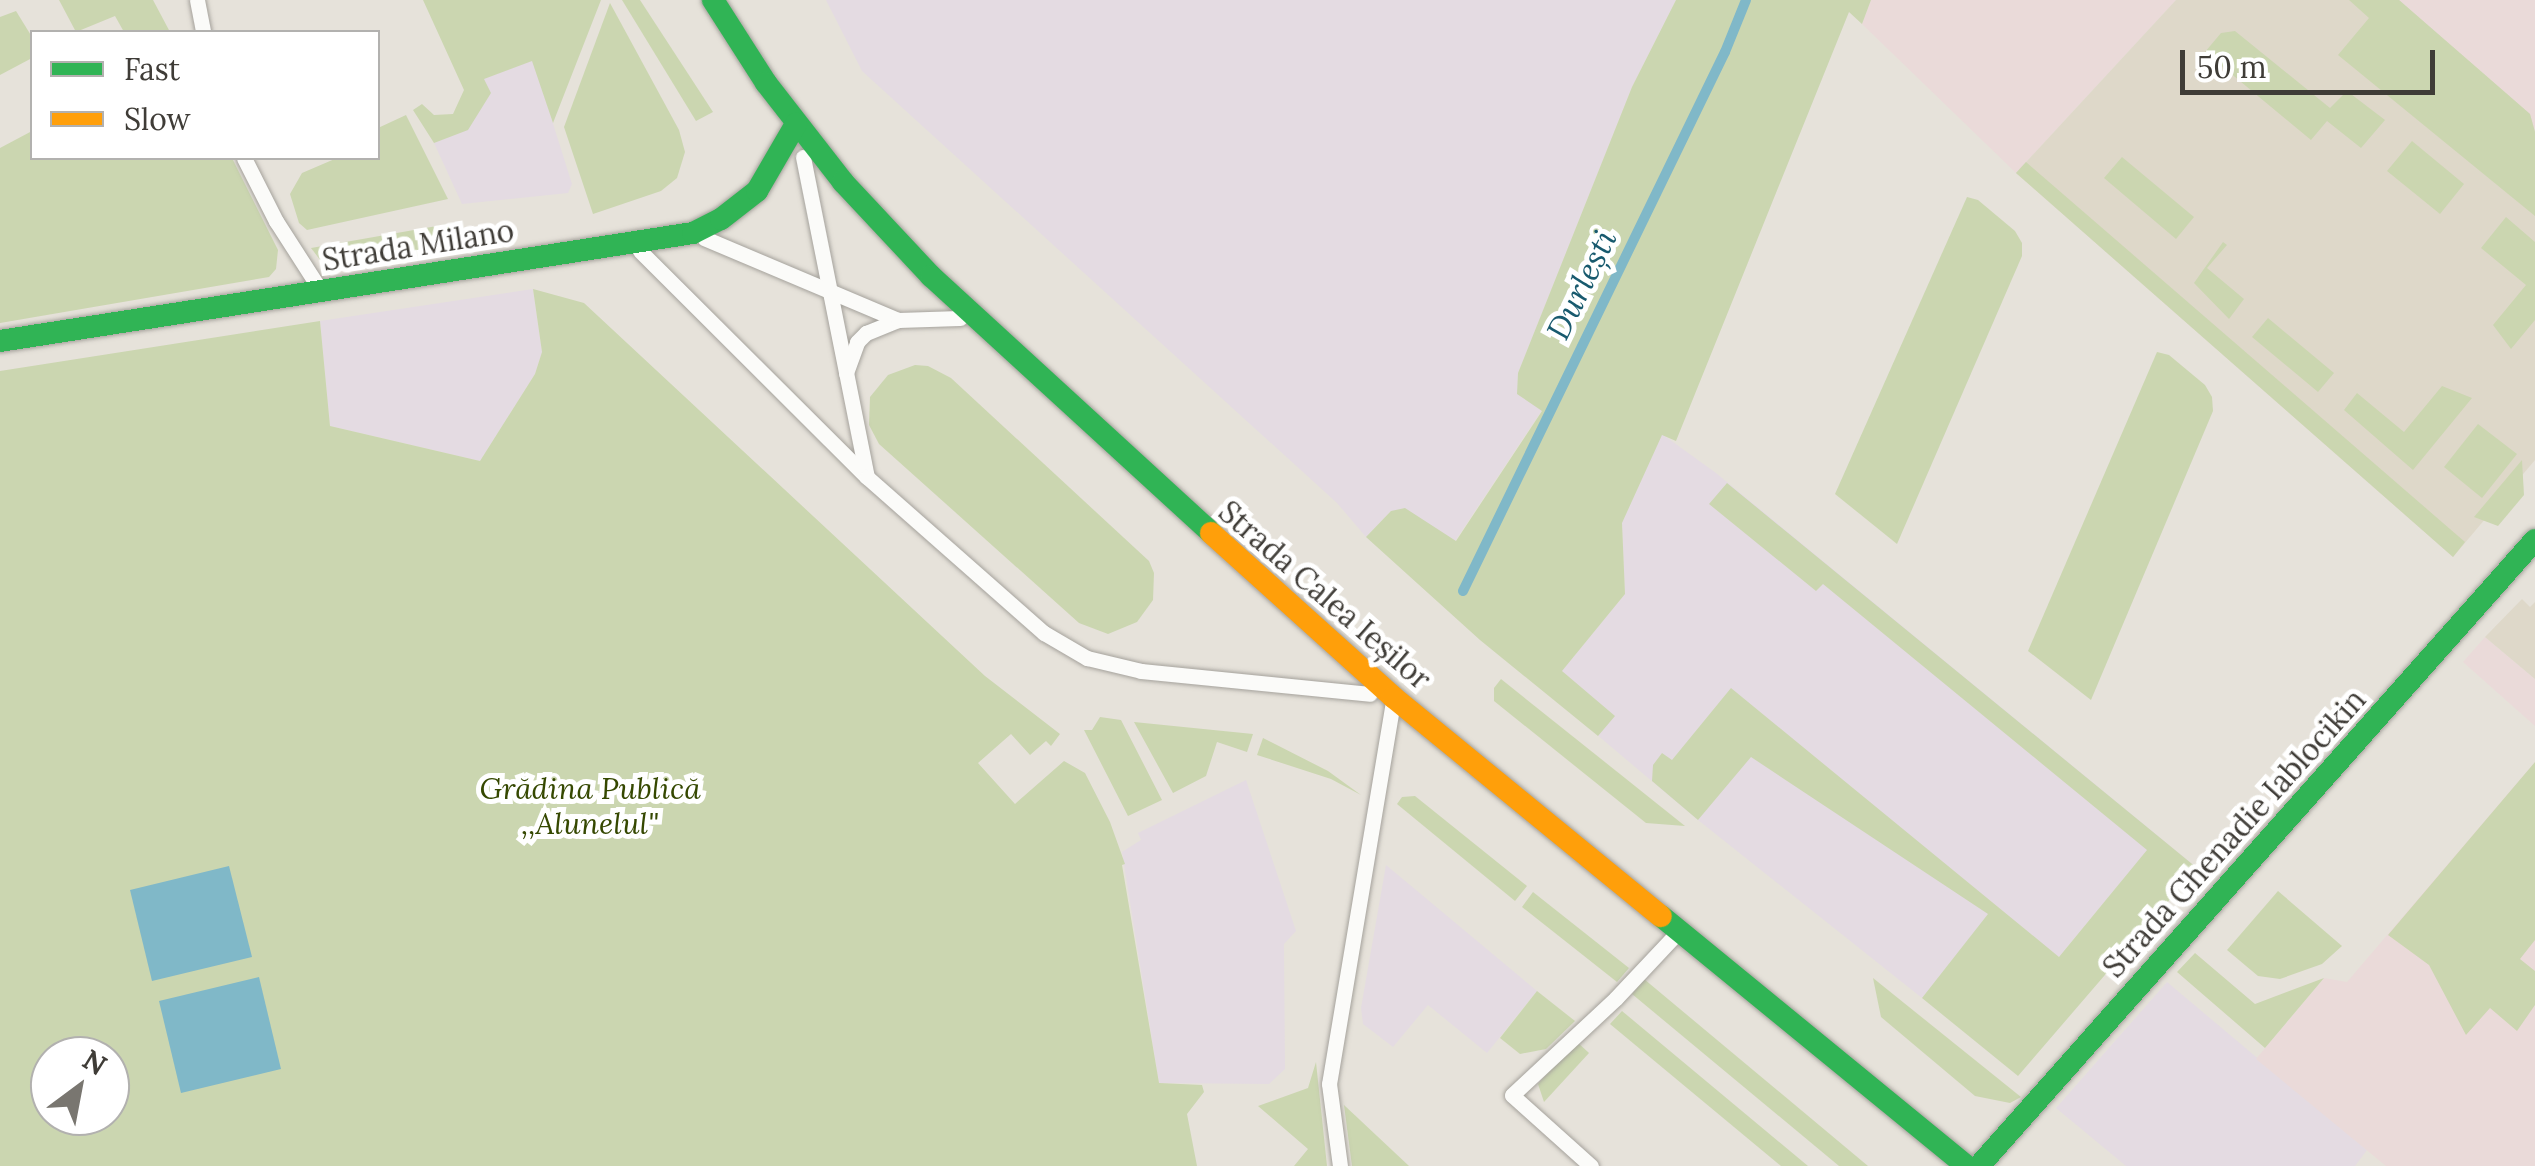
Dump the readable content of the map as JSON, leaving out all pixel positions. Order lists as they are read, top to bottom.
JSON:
{
  "streets": {
    "main road": ["Strada Milano", "Strada Calea Ieșilor", "Strada Ghenadie Iablocikin"]
  },
  "crossings": [
    ["Strada Milano", "Strada Calea Ieșilor"]
  ],
  "water": ["Durlești"],
  "parks": ["Grădina Publică ,,Alunelul\""],
  "legend": ["Fast", "Slow"],
  "scale_bar": "50 m",
  "north": "top right"
}
